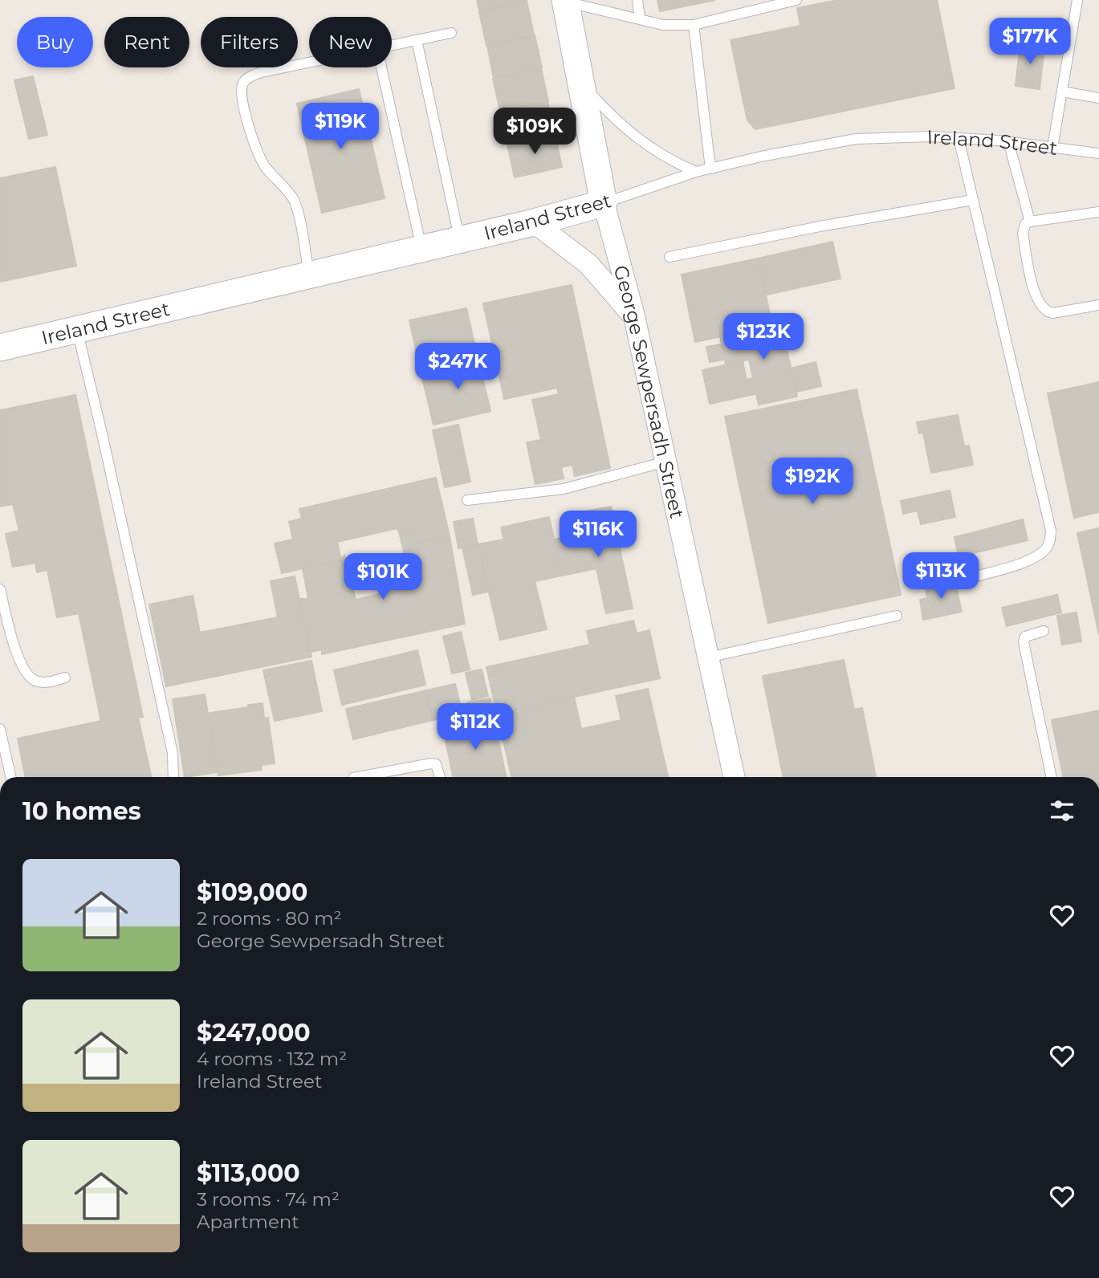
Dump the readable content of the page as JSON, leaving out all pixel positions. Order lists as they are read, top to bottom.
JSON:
{
  "streets": {
    "street": ["Ireland Street", "George Sewpersadh Street"]
  },
  "crossings": [
    ["Ireland Street", "George Sewpersadh Street"]
  ],
  "page": {
    "chip": [
      "Buy",
      "Rent",
      "Filters",
      "New"
    ],
    "price": [
      "$177K",
      "$119K",
      "$109K",
      "$123K",
      "$247K",
      "$192K",
      "$116K",
      "$113K",
      "$101K",
      "$112K"
    ],
    "heading": "10 homes",
    "list": [
      {
        "name": "$109,000",
        "note": "2 rooms · 80 m² · George Sewpersadh Street"
      },
      {
        "name": "$247,000",
        "note": "4 rooms · 132 m² · Ireland Street"
      },
      {
        "name": "$113,000",
        "note": "3 rooms · 74 m² · Apartment"
      }
    ]
  }
}
